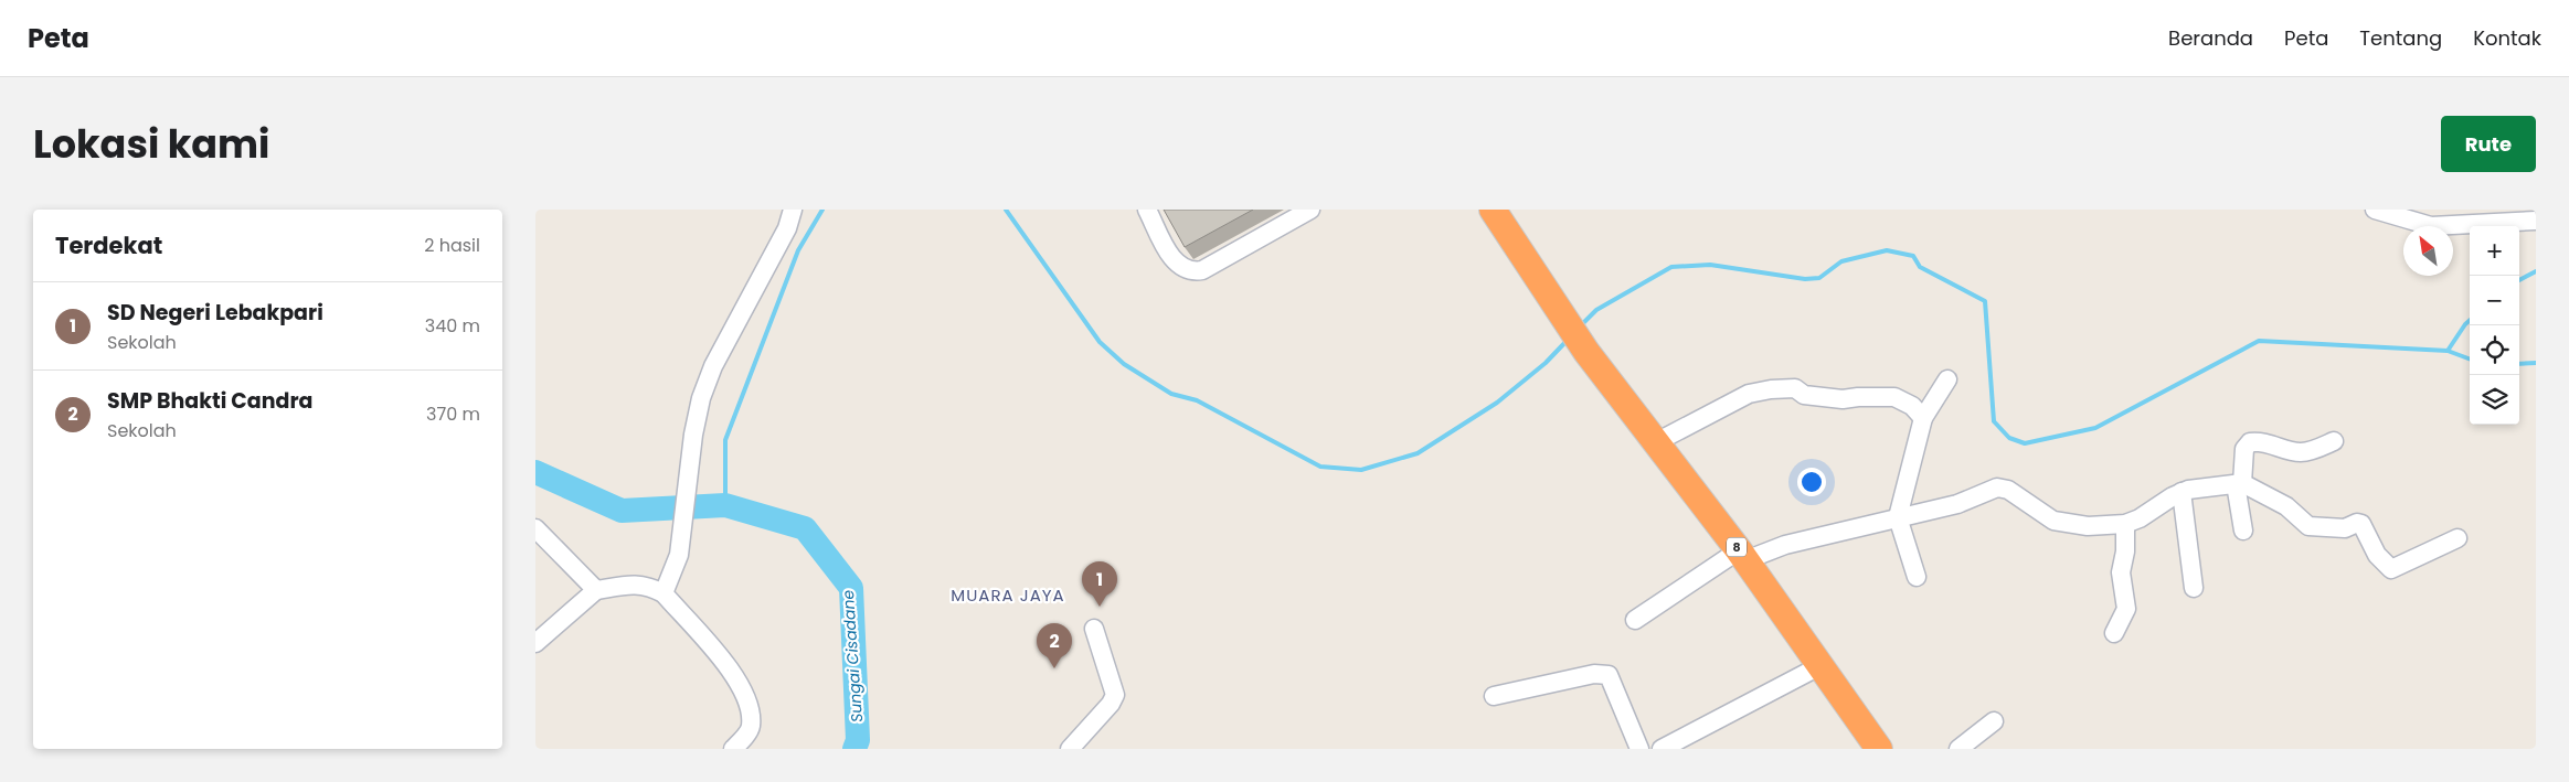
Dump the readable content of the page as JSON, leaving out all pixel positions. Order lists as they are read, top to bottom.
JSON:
{
  "streets": {
    "highway": ["8"]
  },
  "districts": ["MUARA JAYA"],
  "water": ["Sungai Cisadane"],
  "north": "top left",
  "page": {
    "header": "Peta",
    "nav": [
      "Beranda",
      "Peta",
      "Tentang",
      "Kontak"
    ],
    "title": "Lokasi kami",
    "buttons": "Rute",
    "heading": ["Terdekat", "2 hasil"],
    "map_buttons": ["+", "−"],
    "list": [
      {
        "mark": "1",
        "name": "SD Negeri Lebakpari",
        "note": "Sekolah",
        "value": "340 m"
      },
      {
        "mark": "2",
        "name": "SMP Bhakti Candra",
        "note": "Sekolah",
        "value": "370 m"
      }
    ],
    "pins": ["1", "2"]
  }
}
